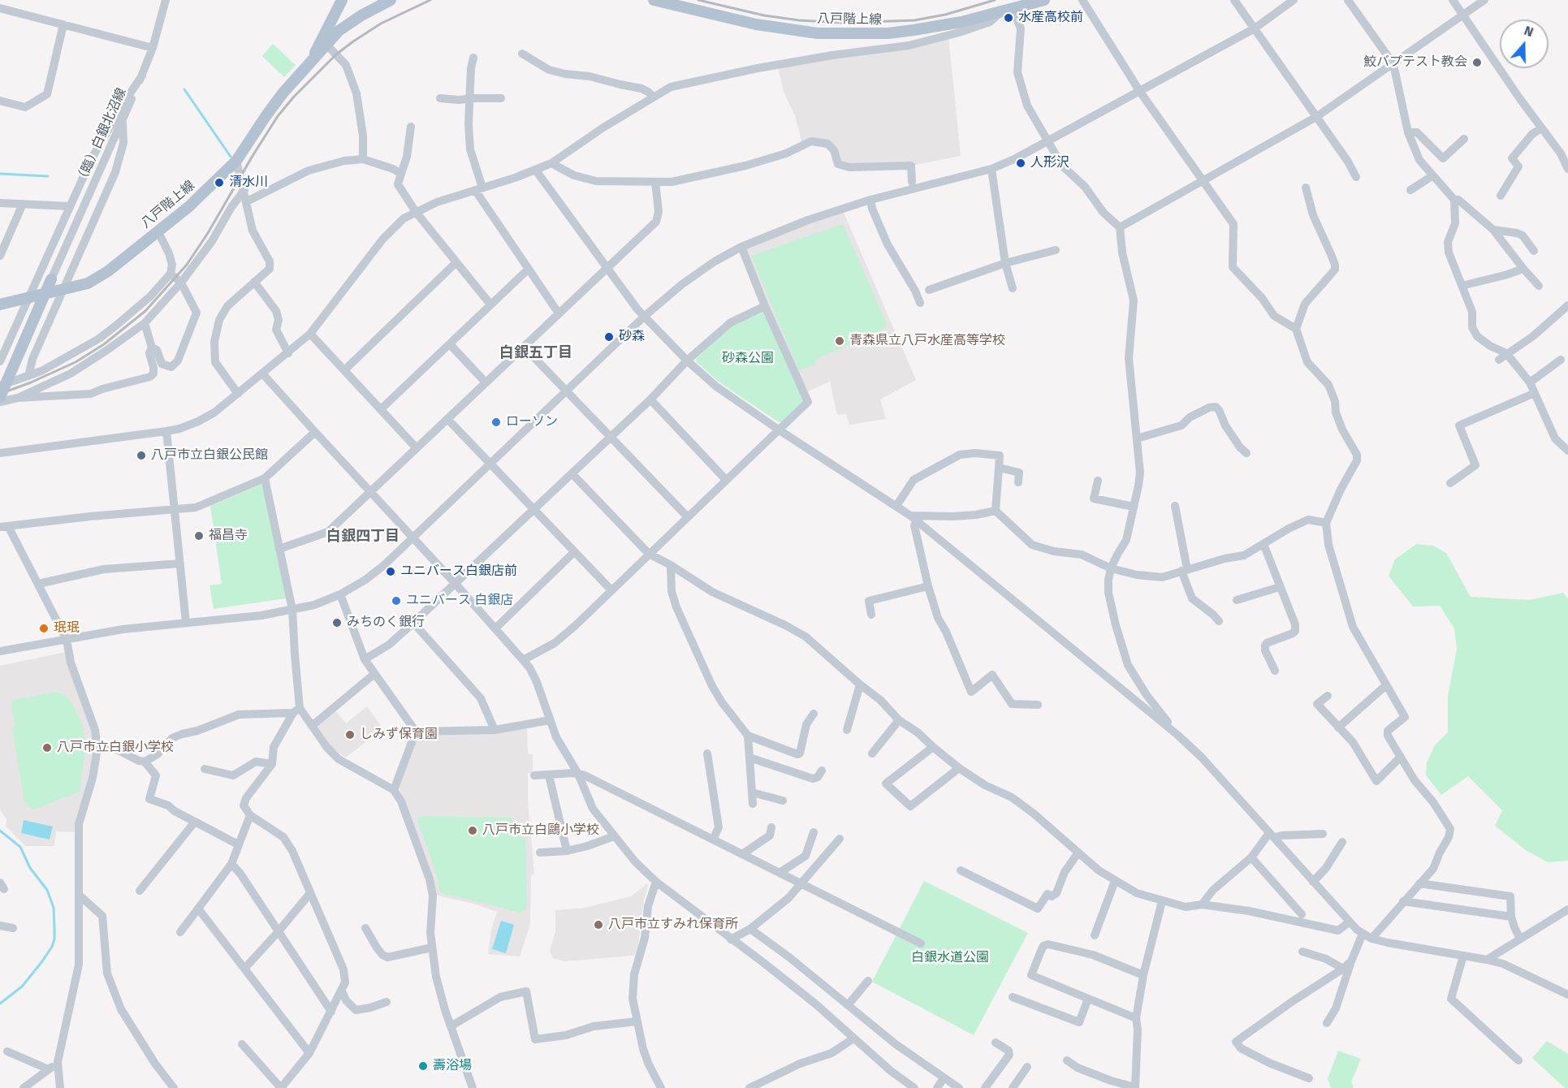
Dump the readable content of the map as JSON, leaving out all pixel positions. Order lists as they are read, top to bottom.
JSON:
{
  "streets": {
    "main road": ["八戸階上線"],
    "street": ["（臨）白銀北沼線"]
  },
  "districts": ["白銀五丁目", "白銀四丁目"],
  "parks": ["砂森公園", "白銀水道公園"],
  "places": [
    "水産高校前",
    "鮫バプテスト教会",
    "人形沢",
    "清水川",
    "砂森",
    "青森県立八戸水産高等学校",
    "ローソン",
    "八戸市立白銀公民館",
    "福昌寺",
    "ユニバース白銀店前",
    "ユニバース 白銀店",
    "みちのく銀行",
    "珉珉",
    "しみず保育園",
    "八戸市立白銀小学校",
    "八戸市立白鷗小学校",
    "八戸市立すみれ保育所",
    "壽浴場"
  ],
  "north": "top"
}
